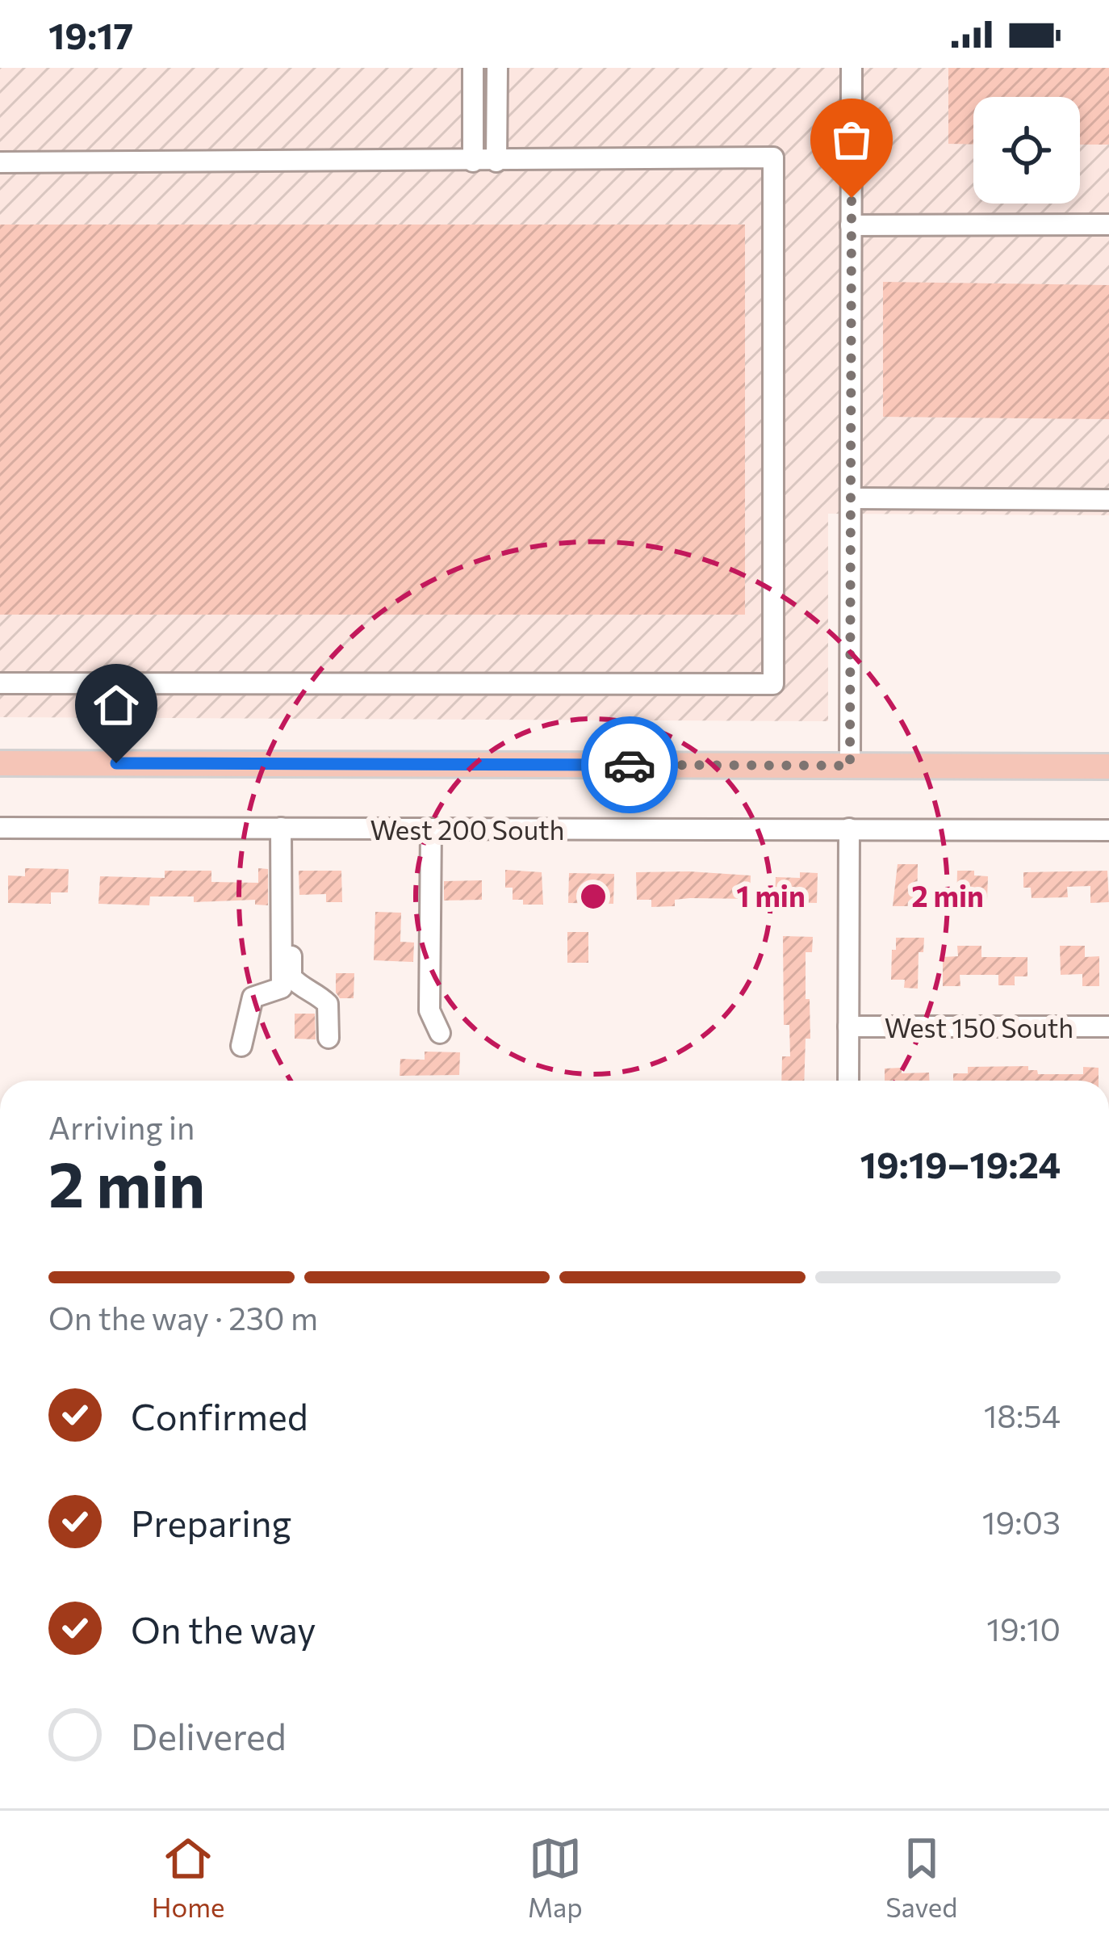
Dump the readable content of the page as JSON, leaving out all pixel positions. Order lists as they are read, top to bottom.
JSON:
{
  "streets": {
    "street": ["West 200 South", "West 150 South"]
  },
  "page": {
    "status": "19:17",
    "heading": ["2 min", "Arriving in", "19:19–19:24"],
    "bar": "On the way · 230 m",
    "list": [
      ["Confirmed", "18:54"],
      ["Preparing", "19:03"],
      ["On the way", "19:10"],
      "Delivered"
    ],
    "tabs": ["Home", "Map", "Saved"]
  },
  "rings": ["1 min", "2 min"]
}
